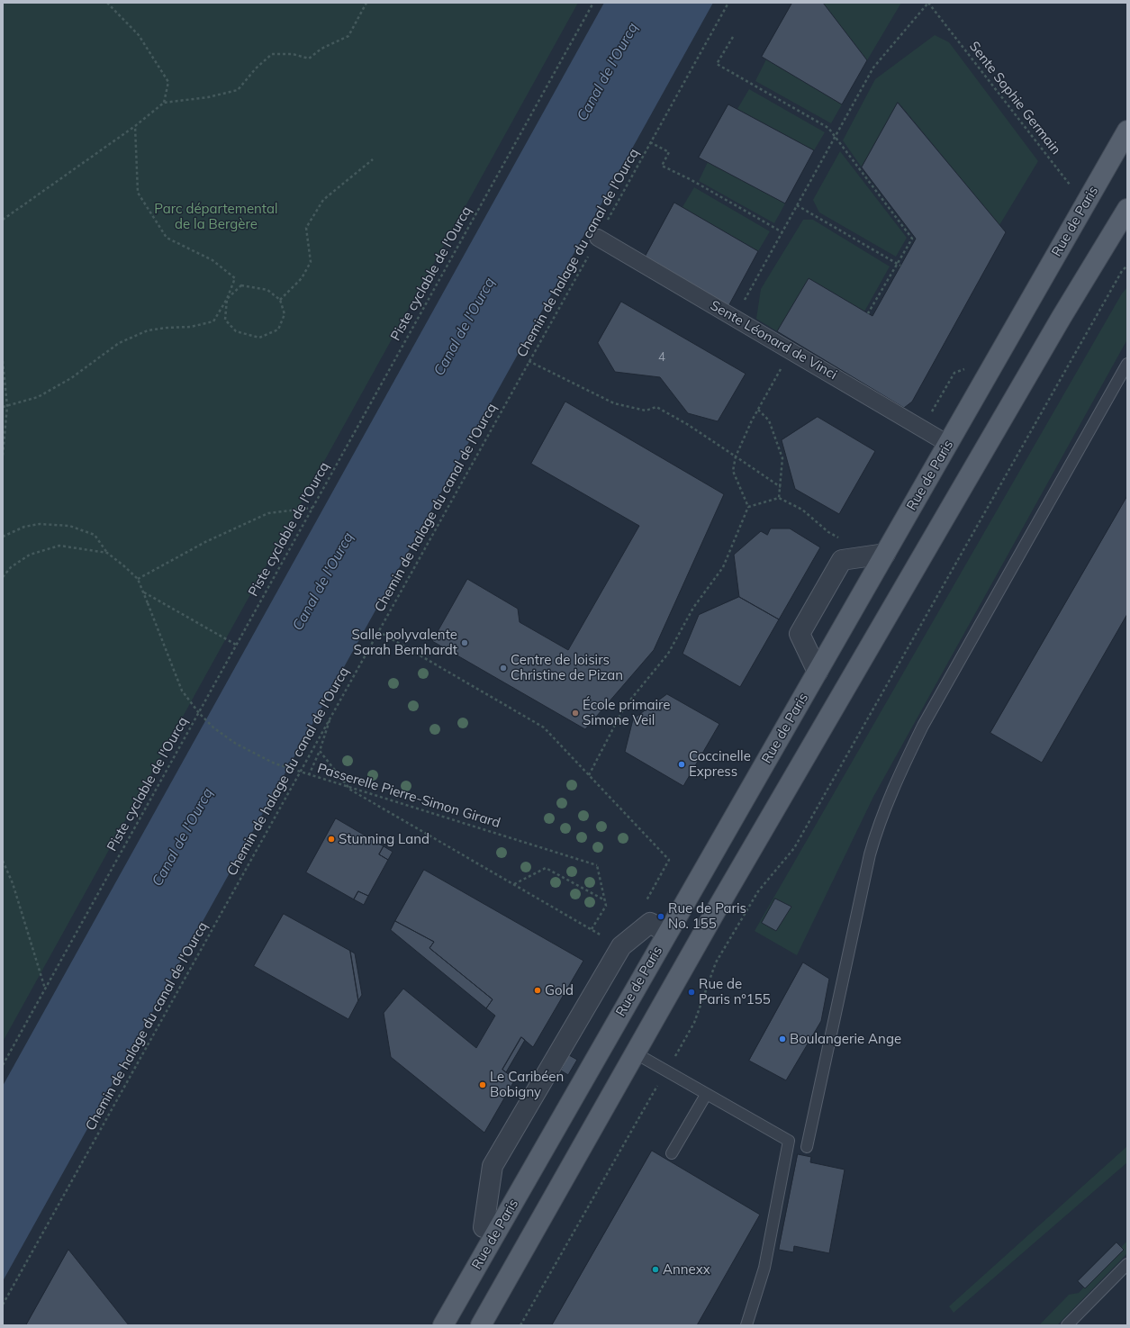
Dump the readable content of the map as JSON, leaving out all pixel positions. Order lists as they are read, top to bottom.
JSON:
{
  "streets": {
    "main road": ["Rue de Paris"],
    "street": ["Sente Léonard de Vinci"],
    "path": [
      "Sente Sophie Germain",
      "Chemin de halage du canal de l'Ourcq",
      "Piste cyclable de l'Ourcq",
      "Passerelle Pierre-Simon Girard"
    ]
  },
  "crossings": [
    ["Sente Sophie Germain", "Rue de Paris"],
    ["Rue de Paris", "Sente Léonard de Vinci"],
    ["Chemin de halage du canal de l'Ourcq", "Sente Léonard de Vinci"]
  ],
  "water": ["Canal de l'Ourcq"],
  "parks": ["Parc départemental de la Bergère"],
  "places": [
    "Salle polyvalente Sarah Bernhardt",
    "Centre de loisirs Christine de Pizan",
    "École primaire Simone Veil",
    "Coccinelle Express",
    "Stunning Land",
    "Rue de Paris No. 155",
    "Gold",
    "Rue de Paris n°155",
    "Boulangerie Ange",
    "Le Caribéen Bobigny",
    "Annexx"
  ],
  "house_numbers": ["4"]
}
